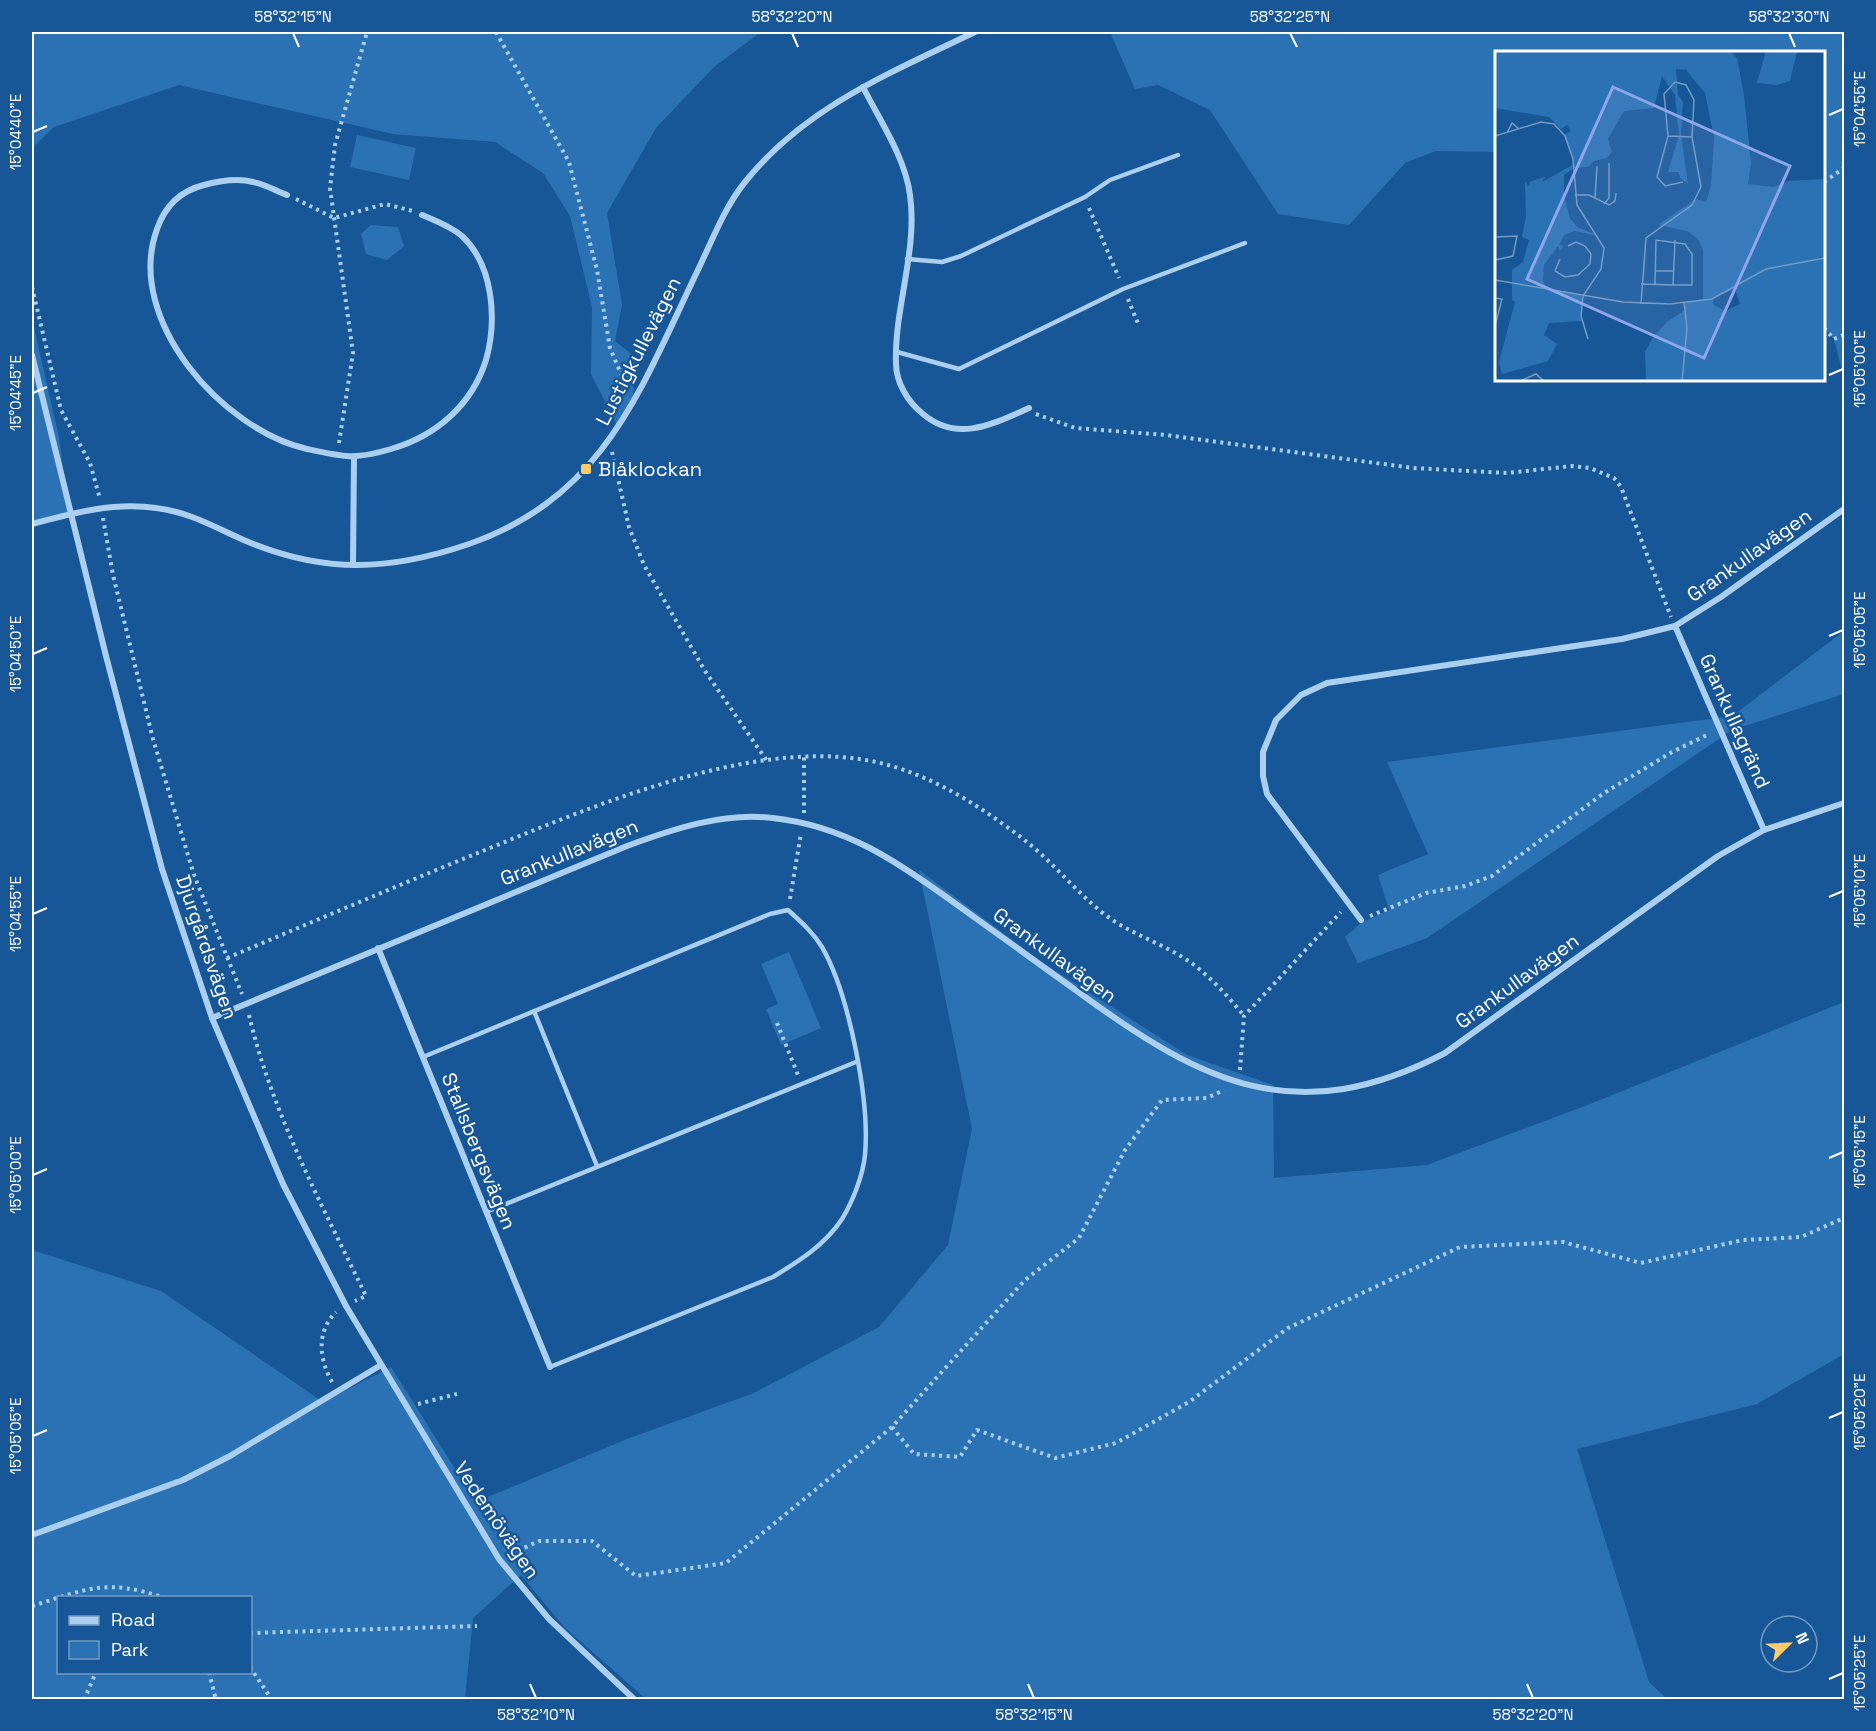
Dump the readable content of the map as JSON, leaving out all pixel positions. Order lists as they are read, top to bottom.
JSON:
{
  "streets": {
    "street": [
      "Lustigkullevägen",
      "Grankullavägen",
      "Grankullagränd",
      "Djurgårdsvägen",
      "Stallsbergsvägen",
      "Vedemövägen"
    ]
  },
  "crossings": [
    ["Lustigkullevägen", "Djurgårdsvägen"],
    ["Grankullavägen", "Grankullagränd"],
    ["Grankullavägen", "Djurgårdsvägen"],
    ["Grankullavägen", "Stallsbergsvägen"],
    ["Djurgårdsvägen", "Vedemövägen"]
  ],
  "places": {
    "transit": ["Blåklockan"]
  },
  "legend": ["Road", "Park"],
  "north": "top right",
  "coordinates": [
    "58°32'15\"N",
    "58°32'20\"N",
    "58°32'25\"N",
    "58°32'30\"N",
    "15°04'55\"E",
    "15°04'40\"E",
    "15°05'00\"E",
    "15°04'45\"E",
    "15°05'05\"E",
    "15°04'50\"E",
    "15°05'10\"E",
    "15°05'15\"E",
    "15°05'20\"E",
    "15°05'25\"E",
    "58°32'10\"N"
  ]
}
